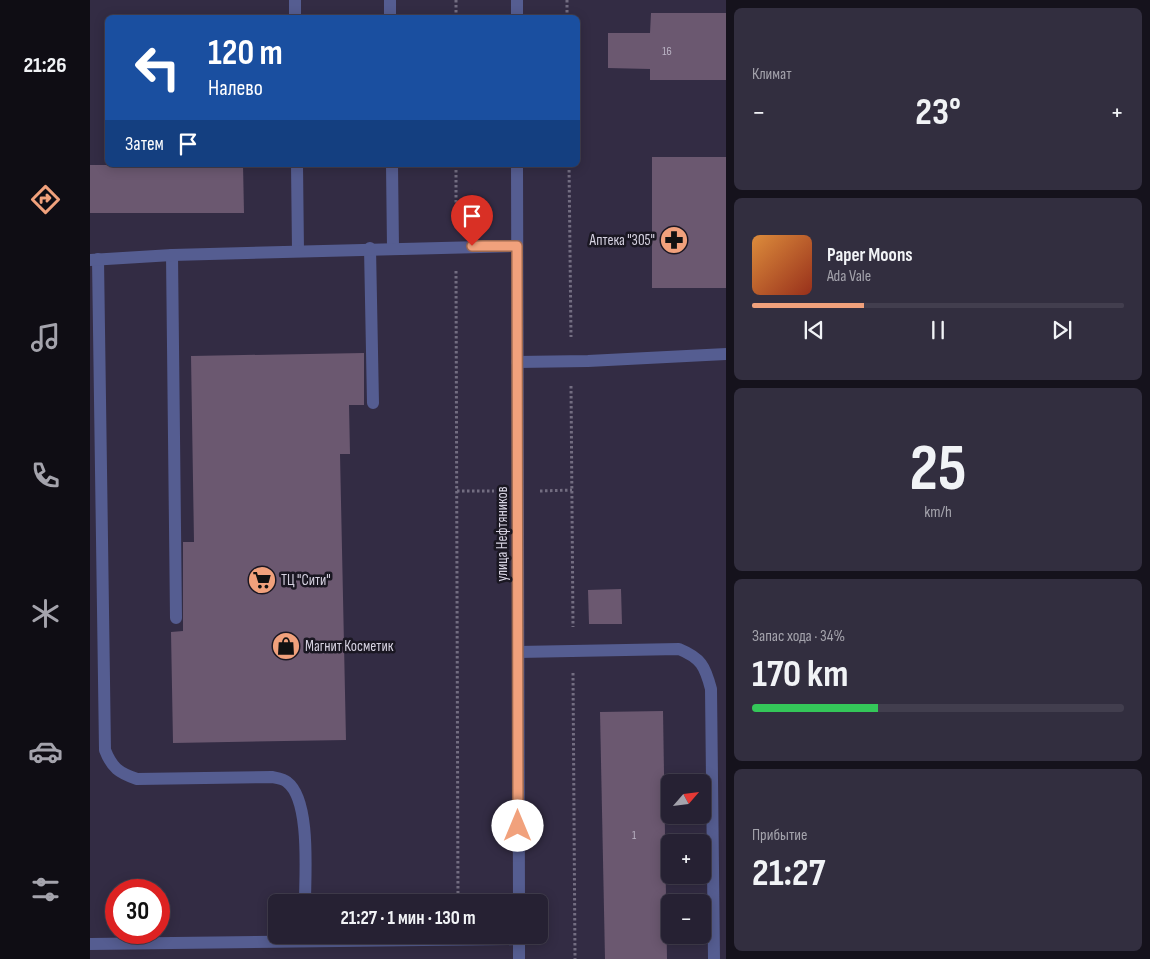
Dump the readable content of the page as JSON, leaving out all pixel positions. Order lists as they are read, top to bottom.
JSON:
{
  "streets": {
    "street": ["улица Нефтяников"]
  },
  "places": {
    "pharmacy": ["Аптека \"305\""],
    "supermarket": ["ТЦ \"Сити\""],
    "shop": ["Магнит Косметик"]
  },
  "house_numbers": ["16", "1"],
  "north": "top right",
  "page": {
    "tabs": "21:26",
    "tile": [
      "Климат",
      ["25", "km/h"],
      ["Запас хода · 34%", "170 km"],
      ["Прибытие", "21:27"]
    ],
    "turn": ["120 m", "Налево"],
    "heat": ["−", "23°", "+"],
    "then": "Затем",
    "song": ["Paper Moons", "Ada Vale"],
    "map_buttons": ["+", "−"],
    "limit": "30",
    "trip": "21:27 · 1 мин · 130 m"
  }
}
